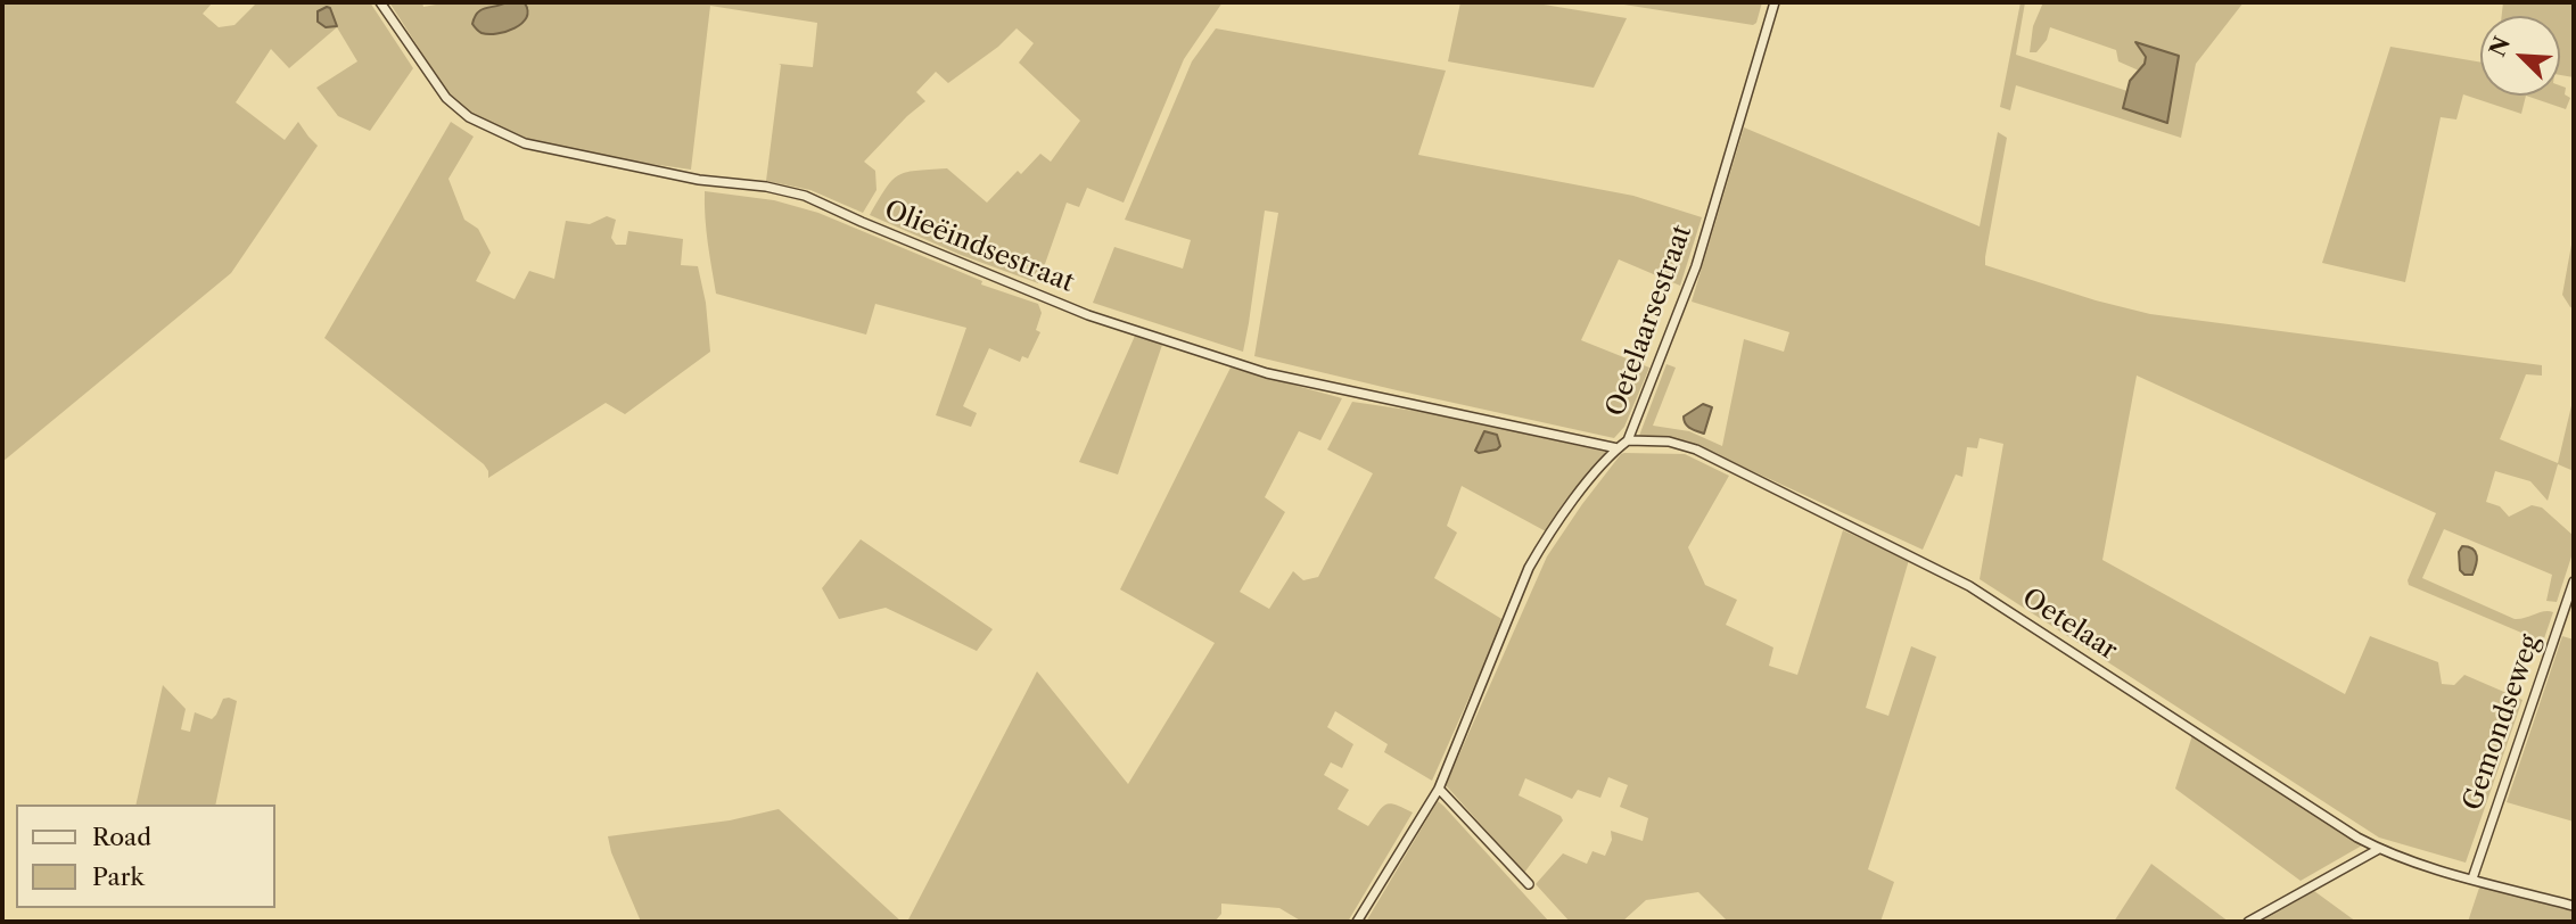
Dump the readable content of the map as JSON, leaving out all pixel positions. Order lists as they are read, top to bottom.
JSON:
{
  "streets": {
    "street": [
      "Olieëindsestraat",
      "Oetelaarsestraat",
      "Oetelaar",
      "Gemondseweg"
    ]
  },
  "crossings": [
    ["Olieëindsestraat", "Oetelaarsestraat"],
    ["Oetelaarsestraat", "Oetelaar"],
    ["Oetelaar", "Gemondseweg"]
  ],
  "legend": ["Road", "Park"],
  "north": "top left"
}
